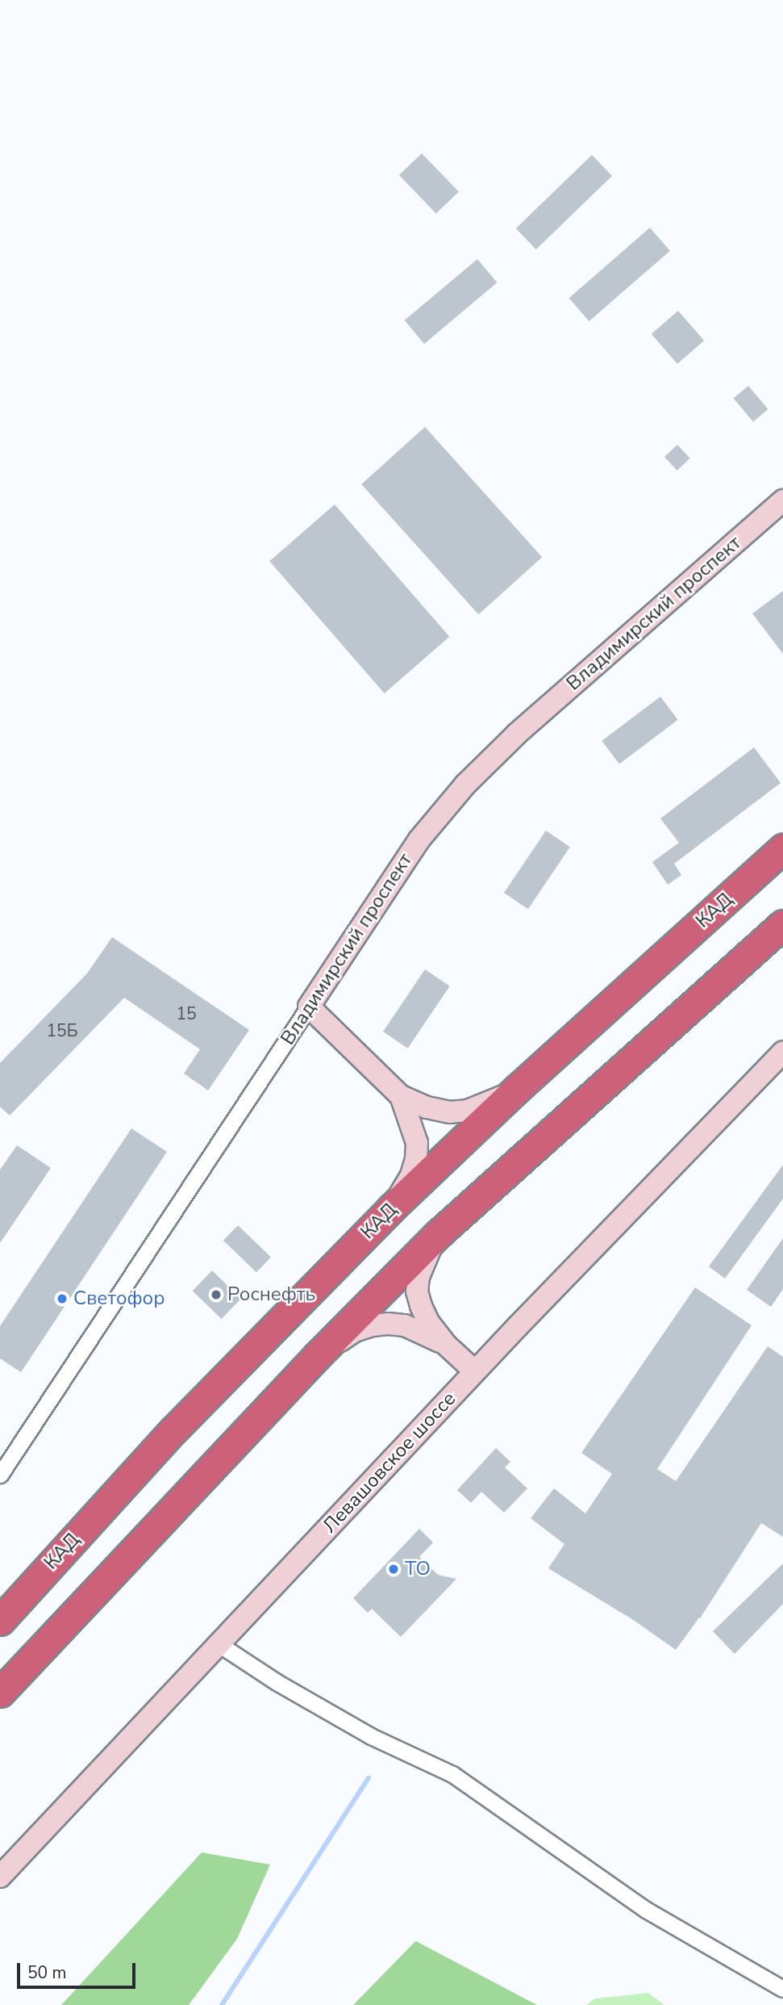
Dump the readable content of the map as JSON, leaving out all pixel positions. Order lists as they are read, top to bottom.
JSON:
{
  "streets": {
    "highway": ["КАД"],
    "main road": ["Владимирский проспект", "Левашовское шоссе"]
  },
  "places": ["Роснефть", "Светофор", "ТО"],
  "house_numbers": ["15", "15Б"],
  "scale_bar": "50 m"
}
